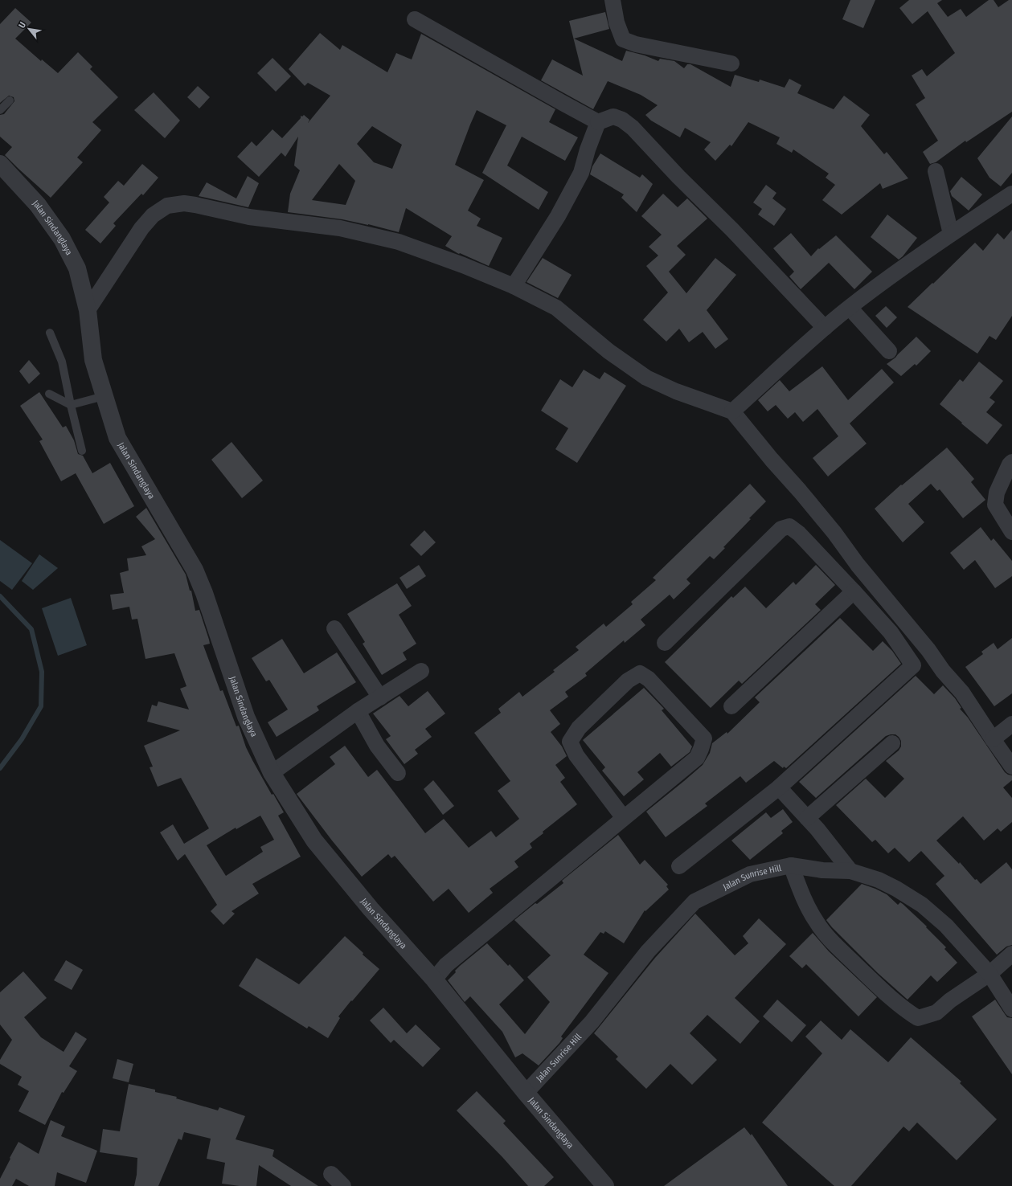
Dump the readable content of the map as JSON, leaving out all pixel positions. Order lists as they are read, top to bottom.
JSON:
{
  "streets": {
    "street": ["Jalan Sindanglaya", "Jalan Sunrise Hill"]
  },
  "crossings": [
    ["Jalan Sindanglaya", "Jalan Sunrise Hill"]
  ],
  "north": "top left"
}
